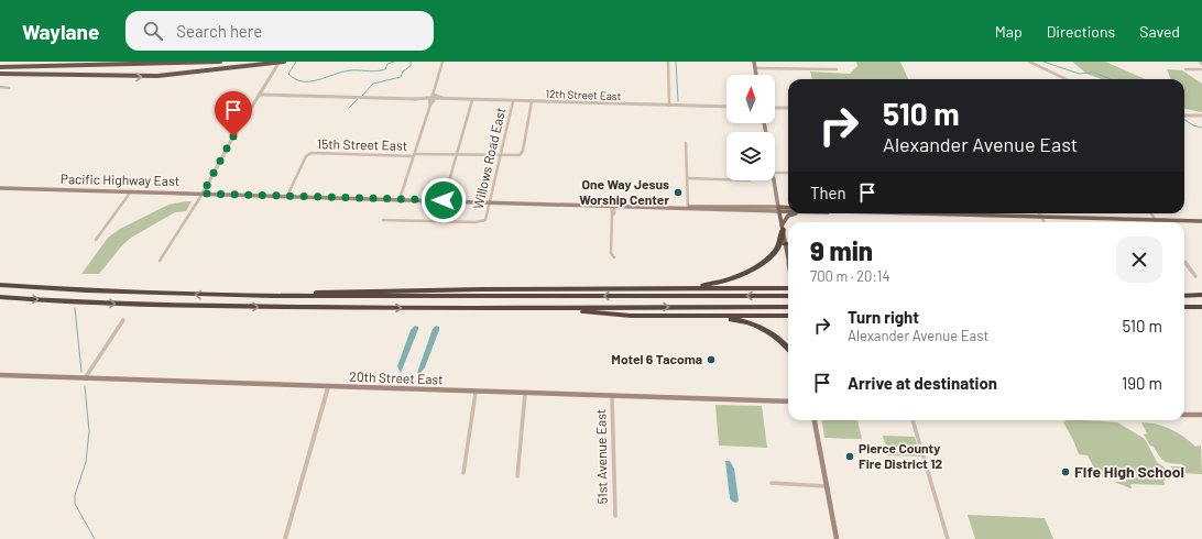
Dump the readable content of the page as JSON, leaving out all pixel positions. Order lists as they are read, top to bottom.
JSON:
{
  "streets": {
    "main road": ["Pacific Highway East", "20th Street East"],
    "street": [
      "12th Street East",
      "15th Street East",
      "Willows Road East",
      "51st Avenue East"
    ]
  },
  "crossings": [
    ["12th Street East", "15th Street East"],
    ["12th Street East", "Willows Road East"],
    ["15th Street East", "Willows Road East"],
    ["15th Street East", "Pacific Highway East"],
    ["Willows Road East", "Pacific Highway East"],
    ["20th Street East", "51st Avenue East"]
  ],
  "places": [
    "One Way Jesus Worship Center",
    "Motel 6 Tacoma",
    "Pierce County Fire District 12",
    "Fife High School"
  ],
  "north": "top",
  "page": {
    "header": "Waylane",
    "search": "Search here",
    "nav": ["Map", "Directions", "Saved"],
    "turn": ["510 m", "Alexander Avenue East"],
    "then": "Then",
    "heading": ["9 min", "700 m · 20:14"],
    "list": [
      {
        "name": "Turn right",
        "note": "Alexander Avenue East",
        "value": "510 m"
      },
      {
        "name": "Arrive at destination",
        "value": "190 m"
      }
    ]
  }
}
